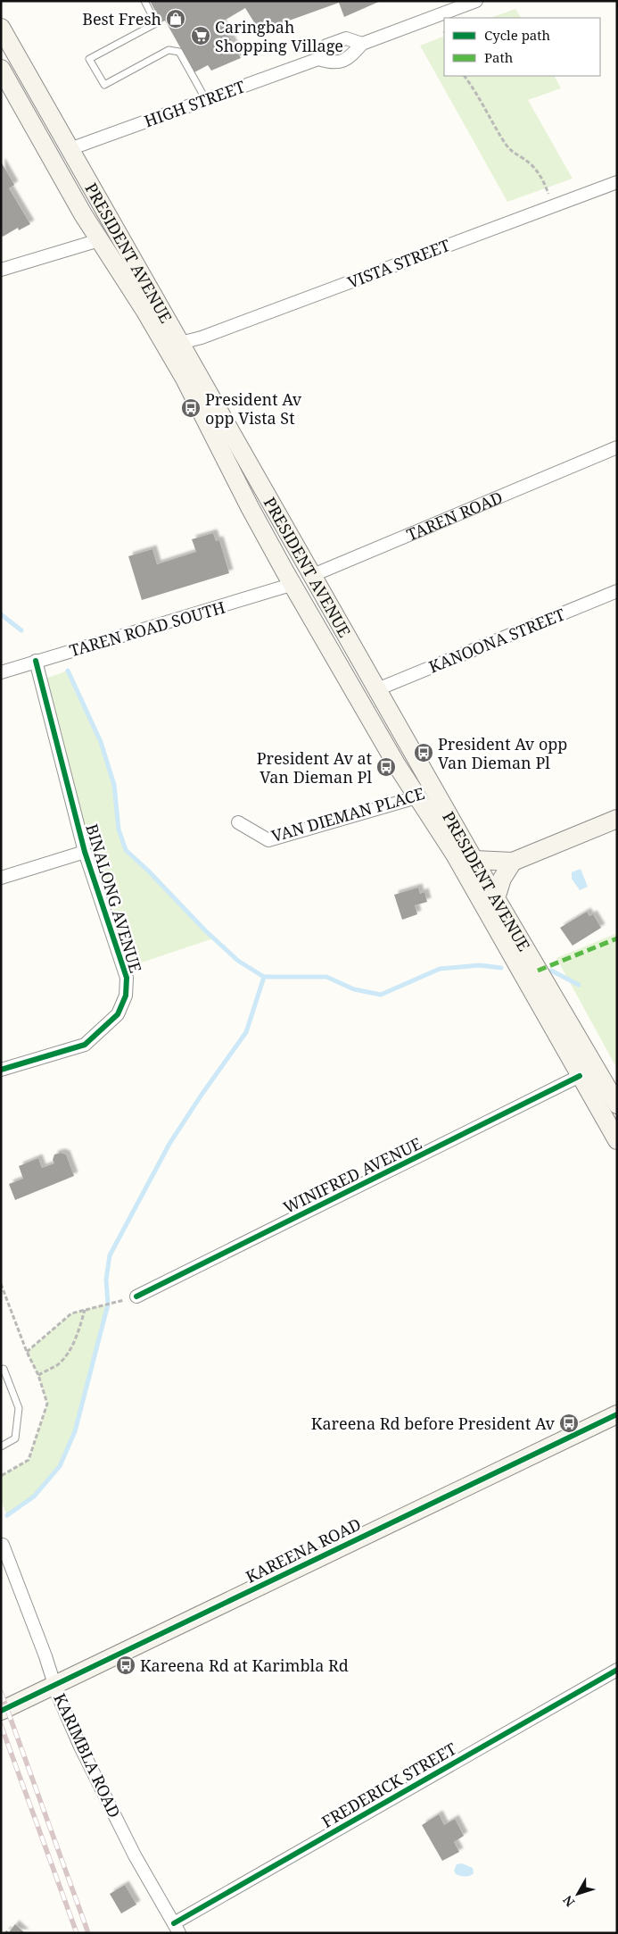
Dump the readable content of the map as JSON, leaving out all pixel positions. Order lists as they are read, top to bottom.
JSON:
{
  "streets": {
    "main road": [
      "PRESIDENT AVENUE",
      "TAREN ROAD",
      "VAN DIEMAN PLACE",
      "WINIFRED AVENUE",
      "KAREENA ROAD"
    ],
    "street": [
      "HIGH STREET",
      "VISTA STREET",
      "TAREN ROAD SOUTH",
      "KANOONA STREET",
      "BINALONG AVENUE",
      "KARIMBLA ROAD",
      "FREDERICK STREET"
    ]
  },
  "crossings": [
    ["HIGH STREET", "PRESIDENT AVENUE"],
    ["PRESIDENT AVENUE", "VISTA STREET"],
    ["PRESIDENT AVENUE", "TAREN ROAD"],
    ["PRESIDENT AVENUE", "TAREN ROAD SOUTH"],
    ["PRESIDENT AVENUE", "KANOONA STREET"],
    ["PRESIDENT AVENUE", "VAN DIEMAN PLACE"],
    ["PRESIDENT AVENUE", "WINIFRED AVENUE"],
    ["TAREN ROAD", "TAREN ROAD SOUTH"],
    ["TAREN ROAD SOUTH", "BINALONG AVENUE"],
    ["KAREENA ROAD", "KARIMBLA ROAD"],
    ["KARIMBLA ROAD", "FREDERICK STREET"]
  ],
  "places": {
    "shop": ["Best Fresh"],
    "supermarket": ["Caringbah Shopping Village"],
    "bus stop": [
      "President Av opp Vista St",
      "President Av opp Van Dieman Pl",
      "President Av at Van Dieman Pl",
      "Kareena Rd before President Av",
      "Kareena Rd at Karimbla Rd"
    ]
  },
  "legend": ["Cycle path", "Path"],
  "north": "bottom left"
}
